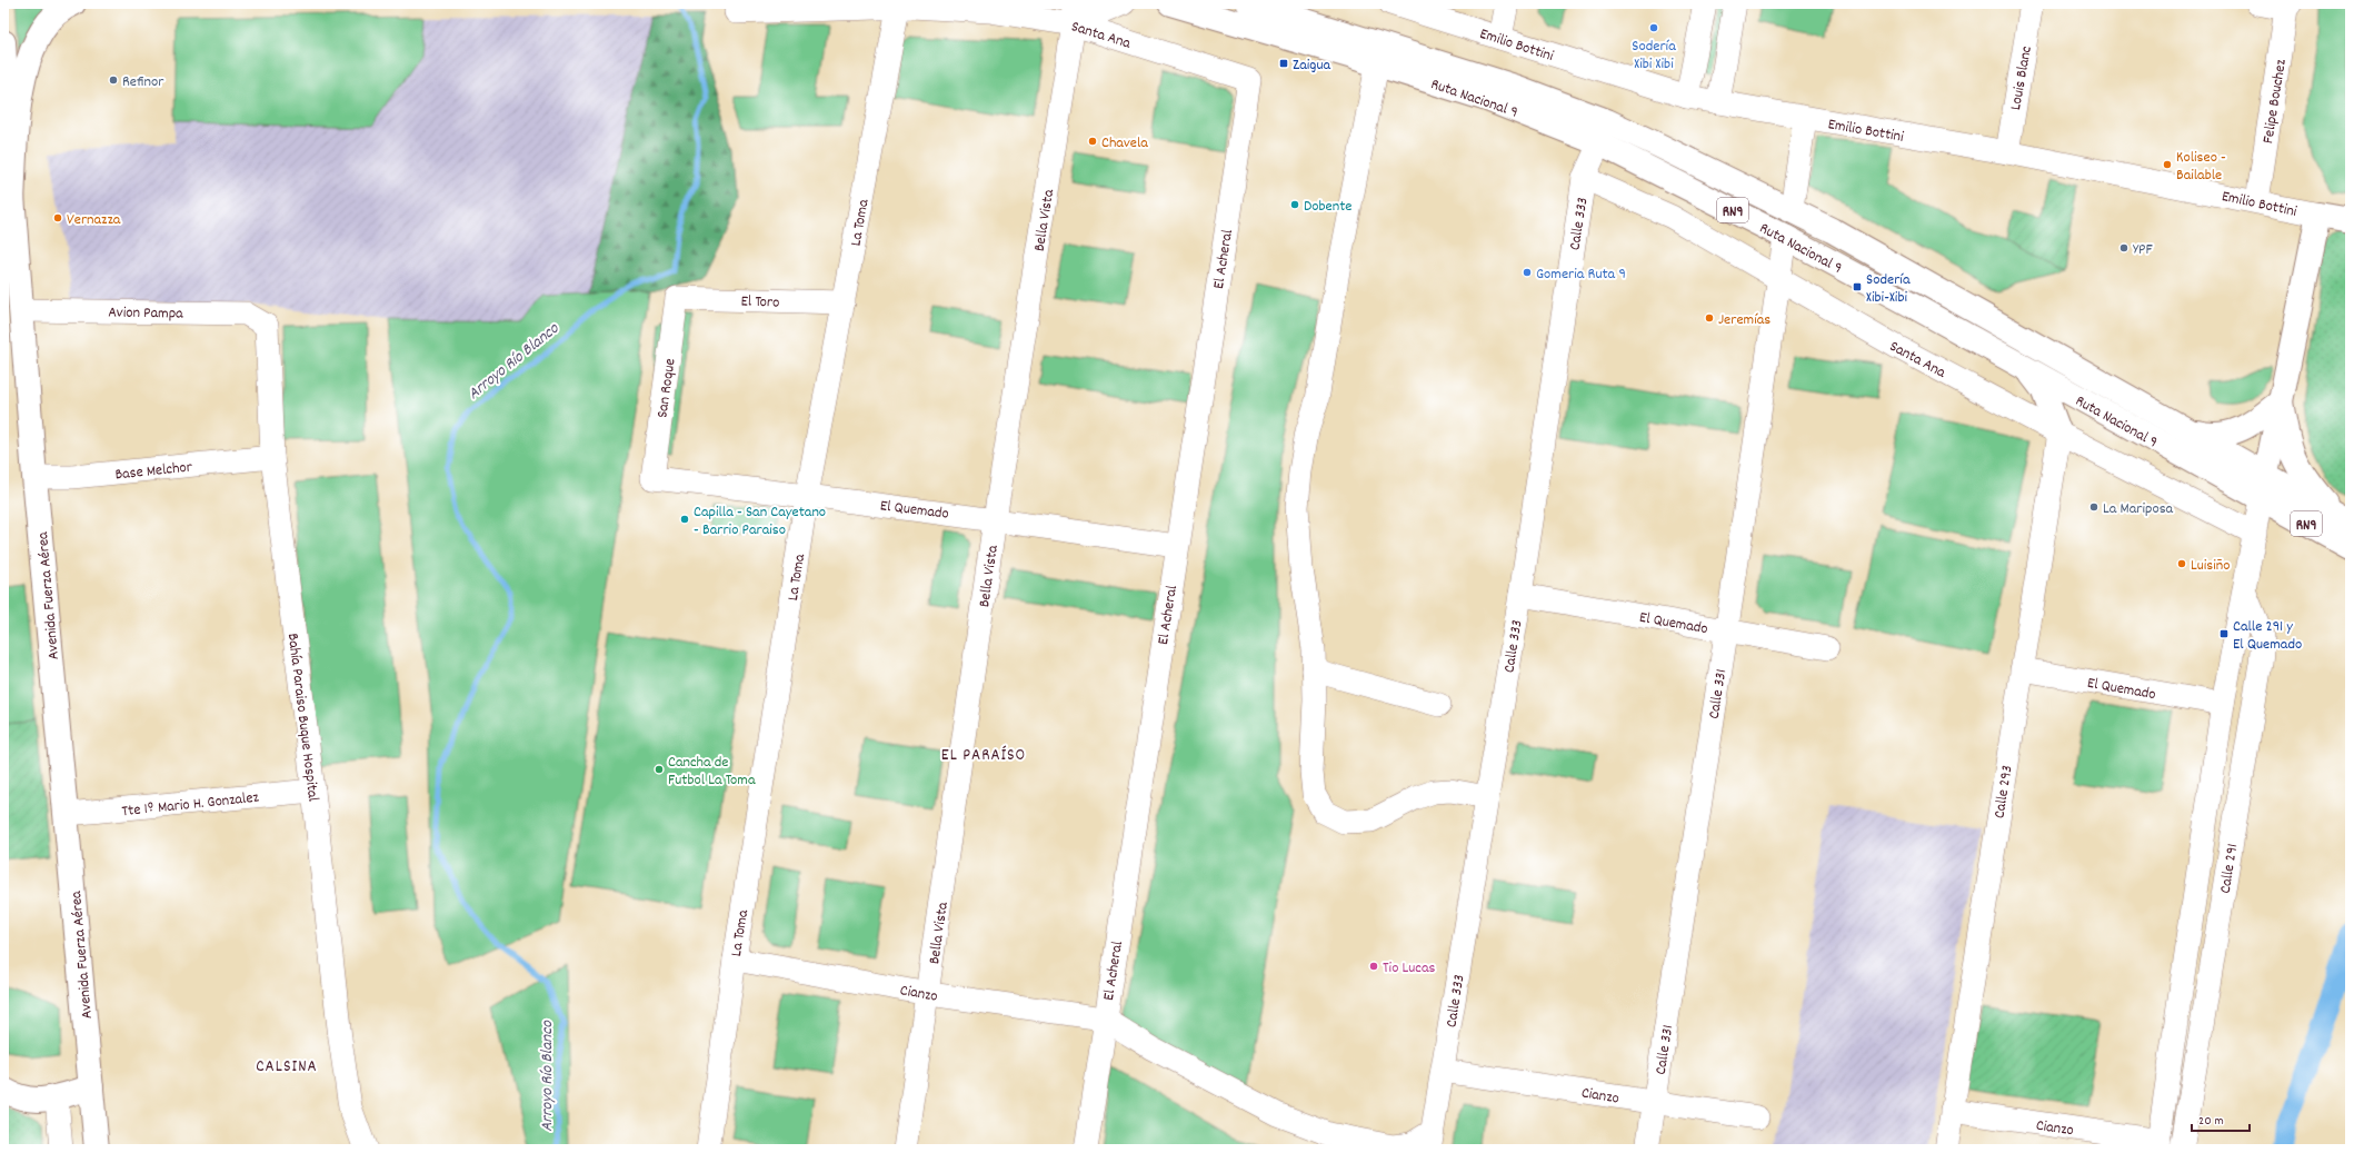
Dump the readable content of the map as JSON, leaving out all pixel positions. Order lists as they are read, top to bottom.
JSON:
{
  "streets": {
    "main road": [
      "Emilio Bottini",
      "Ruta Nacional 9",
      "RN9",
      "Avenida Fuerza Aérea"
    ],
    "street": [
      "Santa Ana",
      "Louis Blanc",
      "Felipe Bouchez",
      "Bella Vista",
      "La Toma",
      "Calle 333",
      "El Acheral",
      "El Toro",
      "Avion Pampa",
      "San Roque",
      "Base Melchor",
      "El Quemado",
      "Calle 331",
      "Bahía Paraiso Buque Hospital",
      "Calle 293",
      "Tte 1º Mario H. Gonzalez",
      "Calle 291",
      "Cianzo"
    ]
  },
  "crossings": [
    ["Santa Ana", "Bella Vista"],
    ["Santa Ana", "La Toma"],
    ["Santa Ana", "Calle 333"],
    ["Santa Ana", "El Acheral"],
    ["Santa Ana", "Calle 331"],
    ["Santa Ana", "Calle 293"],
    ["Santa Ana", "Calle 291"],
    ["Emilio Bottini", "Louis Blanc"],
    ["Emilio Bottini", "Felipe Bouchez"],
    ["Ruta Nacional 9", "Calle 333"],
    ["Ruta Nacional 9", "Calle 331"],
    ["Ruta Nacional 9", "Calle 291"],
    ["Bella Vista", "El Quemado"],
    ["Bella Vista", "Cianzo"],
    ["La Toma", "El Toro"],
    ["La Toma", "El Quemado"],
    ["La Toma", "Cianzo"],
    ["Calle 333", "El Quemado"],
    ["Calle 333", "Cianzo"],
    ["El Acheral", "El Quemado"],
    ["El Acheral", "Cianzo"],
    ["El Toro", "San Roque"],
    ["Avion Pampa", "Avenida Fuerza Aérea"],
    ["Avion Pampa", "Bahía Paraiso Buque Hospital"],
    ["San Roque", "El Quemado"],
    ["Base Melchor", "Avenida Fuerza Aérea"],
    ["Base Melchor", "Bahía Paraiso Buque Hospital"],
    ["El Quemado", "Calle 331"],
    ["El Quemado", "Calle 293"],
    ["El Quemado", "Calle 291"],
    ["Avenida Fuerza Aérea", "Tte 1º Mario H. Gonzalez"],
    ["Calle 331", "Cianzo"],
    ["Bahía Paraiso Buque Hospital", "Tte 1º Mario H. Gonzalez"],
    ["Calle 293", "Cianzo"],
    ["Calle 291", "Cianzo"]
  ],
  "districts": ["EL PARAÍSO", "CALSINA"],
  "water": ["Arroyo Río Blanco"],
  "places": {
    "other": [
      "Sodería Xibi Xibi",
      "Refinor",
      "Chavela",
      "Koliseo - Bailable",
      "Dobente",
      "Vernazza",
      "YPF",
      "Gomeria Ruta 9",
      "Jeremías",
      "La Mariposa",
      "Capilla - San Cayetano - Barrio Paraiso",
      "Luisiño",
      "Cancha de Futbol La Toma",
      "Tio Lucas"
    ],
    "transit": ["Zaigua", "Sodería Xibi-Xibi", "Calle 291 y El Quemado"]
  },
  "scale_bar": "20 m"
}
